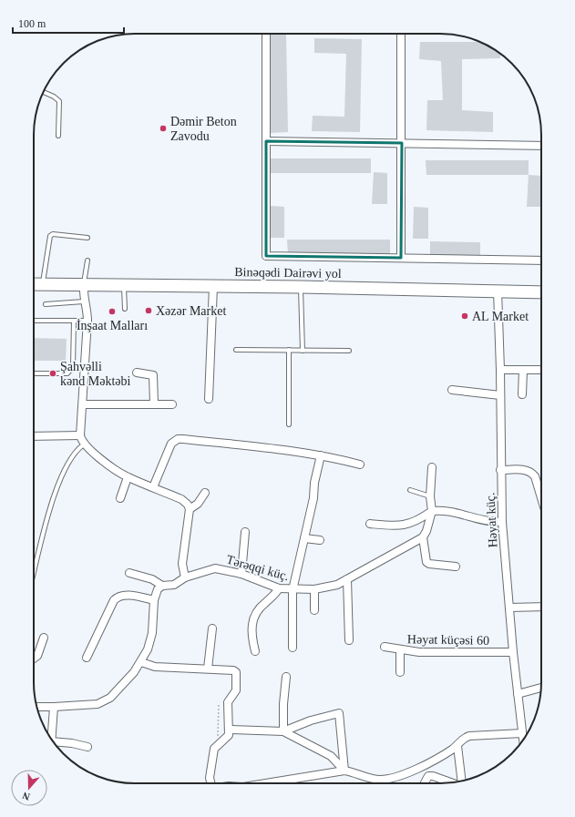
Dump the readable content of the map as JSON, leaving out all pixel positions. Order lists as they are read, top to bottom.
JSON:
{
  "streets": {
    "main road": ["Binəqədi Dairəvi yol"],
    "street": ["Həyat küç.", "Tərəqqi küç.", "Həyat küçəsi 60"]
  },
  "crossings": [
    ["Binəqədi Dairəvi yol", "Həyat küç."],
    ["Həyat küç.", "Həyat küçəsi 60"]
  ],
  "places": [
    "Dəmir Beton Zavodu",
    "Xəzər Market",
    "İnşaat Malları",
    "AL Market",
    "Şahvəlli kənd Məktəbi"
  ],
  "scale_bar": "100 m",
  "north": "bottom"
}
